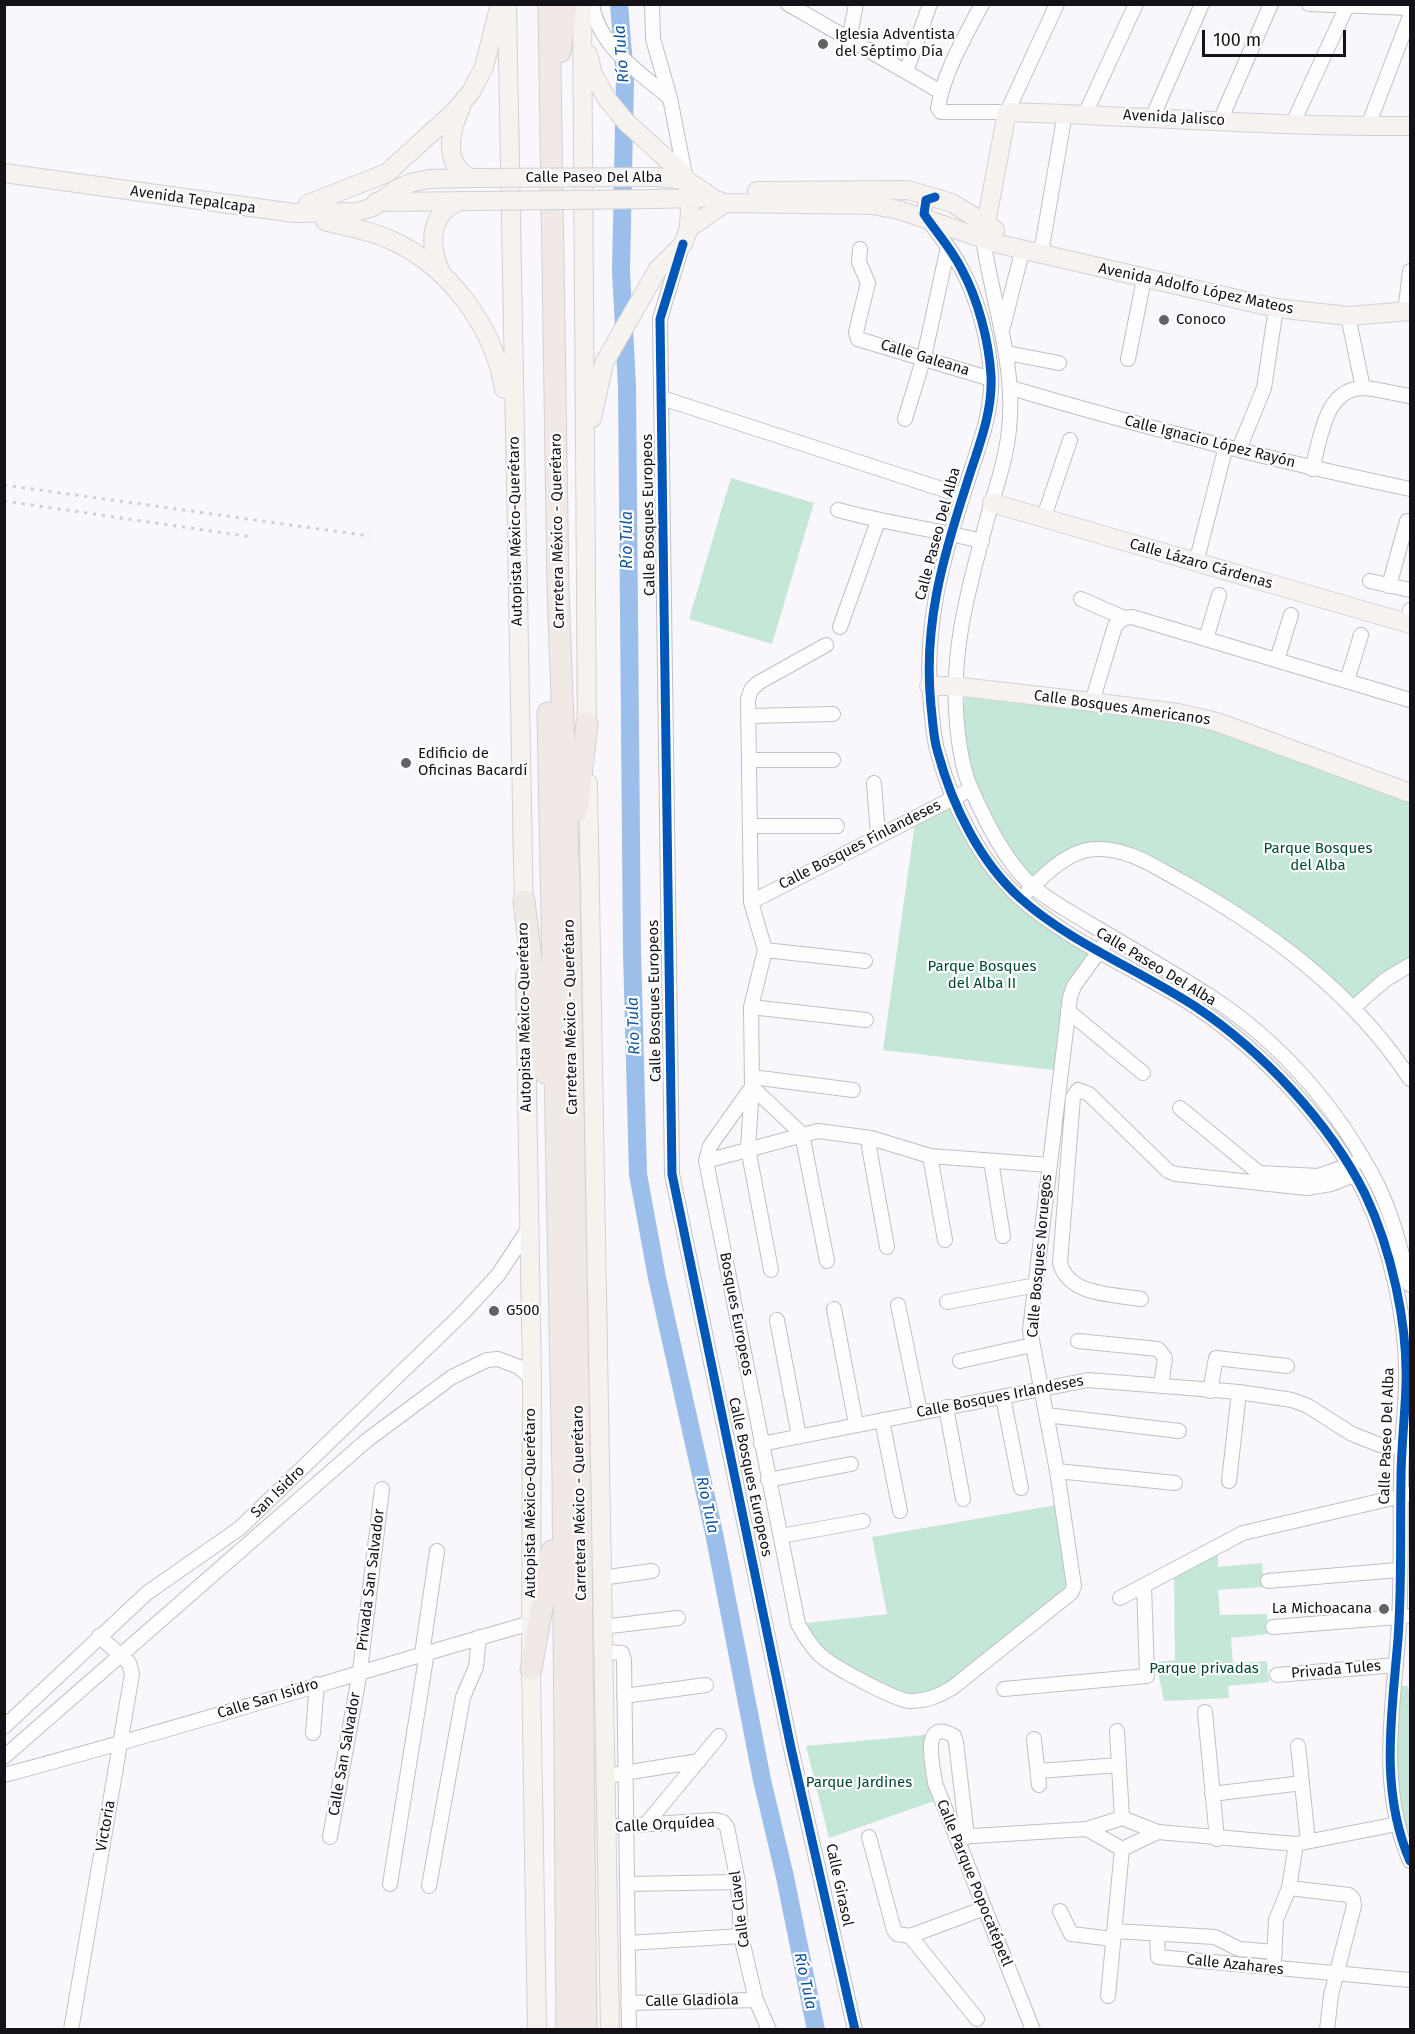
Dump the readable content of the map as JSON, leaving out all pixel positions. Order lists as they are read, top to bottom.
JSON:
{
  "streets": {
    "highway": ["Carretera México - Querétaro"],
    "main road": [
      "Avenida Jalisco",
      "Calle Paseo Del Alba",
      "Avenida Tepalcapa",
      "Avenida Adolfo López Mateos",
      "Autopista México-Querétaro",
      "Calle Lázaro Cárdenas",
      "Calle Bosques Americanos"
    ],
    "street": [
      "Calle Galeana",
      "Calle Ignacio López Rayón",
      "Calle Bosques Europeos",
      "Calle Bosques Finlandeses",
      "Calle Bosques Noruegos",
      "Bosques Europeos",
      "Calle Bosques Irlandeses",
      "San Isidro",
      "Privada San Salvador",
      "Privada Tules",
      "Calle San Isidro",
      "Calle San Salvador",
      "Calle Orquídea",
      "Victoria",
      "Calle Parque Popocatépetl",
      "Calle Girasol",
      "Calle Clavel",
      "Calle Azahares",
      "Calle Gladiola"
    ]
  },
  "crossings": [
    ["Calle Paseo Del Alba", "Avenida Tepalcapa"],
    ["Calle Paseo Del Alba", "Avenida Adolfo López Mateos"],
    ["Calle Paseo Del Alba", "Calle Galeana"],
    ["Calle Paseo Del Alba", "Calle Ignacio López Rayón"],
    ["Calle Paseo Del Alba", "Calle Lázaro Cárdenas"],
    ["Calle Paseo Del Alba", "Calle Bosques Americanos"],
    ["Calle Paseo Del Alba", "Calle Bosques Finlandeses"],
    ["Calle Paseo Del Alba", "Calle Bosques Noruegos"],
    ["Calle Paseo Del Alba", "Calle Bosques Irlandeses"],
    ["Calle Paseo Del Alba", "Privada Tules"],
    ["Calle Bosques Europeos", "Calle Girasol"],
    ["Autopista México-Querétaro", "San Isidro"],
    ["Autopista México-Querétaro", "Calle San Isidro"],
    ["Calle Bosques Noruegos", "Bosques Europeos"],
    ["Calle Bosques Noruegos", "Calle Bosques Irlandeses"],
    ["Bosques Europeos", "Calle Bosques Irlandeses"],
    ["San Isidro", "Victoria"],
    ["Privada San Salvador", "Calle San Isidro"],
    ["Privada San Salvador", "Calle San Salvador"],
    ["Calle San Isidro", "Calle San Salvador"],
    ["Calle San Isidro", "Victoria"],
    ["Calle Orquídea", "Calle Clavel"],
    ["Calle Clavel", "Calle Gladiola"]
  ],
  "water": ["Río Tula"],
  "parks": [
    "Parque Bosques del Alba",
    "Parque Bosques del Alba II",
    "Parque privadas",
    "Parque Jardines"
  ],
  "places": [
    "Iglesia Adventista del Séptimo Día",
    "Conoco",
    "Edificio de Oficinas Bacardí",
    "G500",
    "La Michoacana"
  ],
  "scale_bar": "100 m"
}
